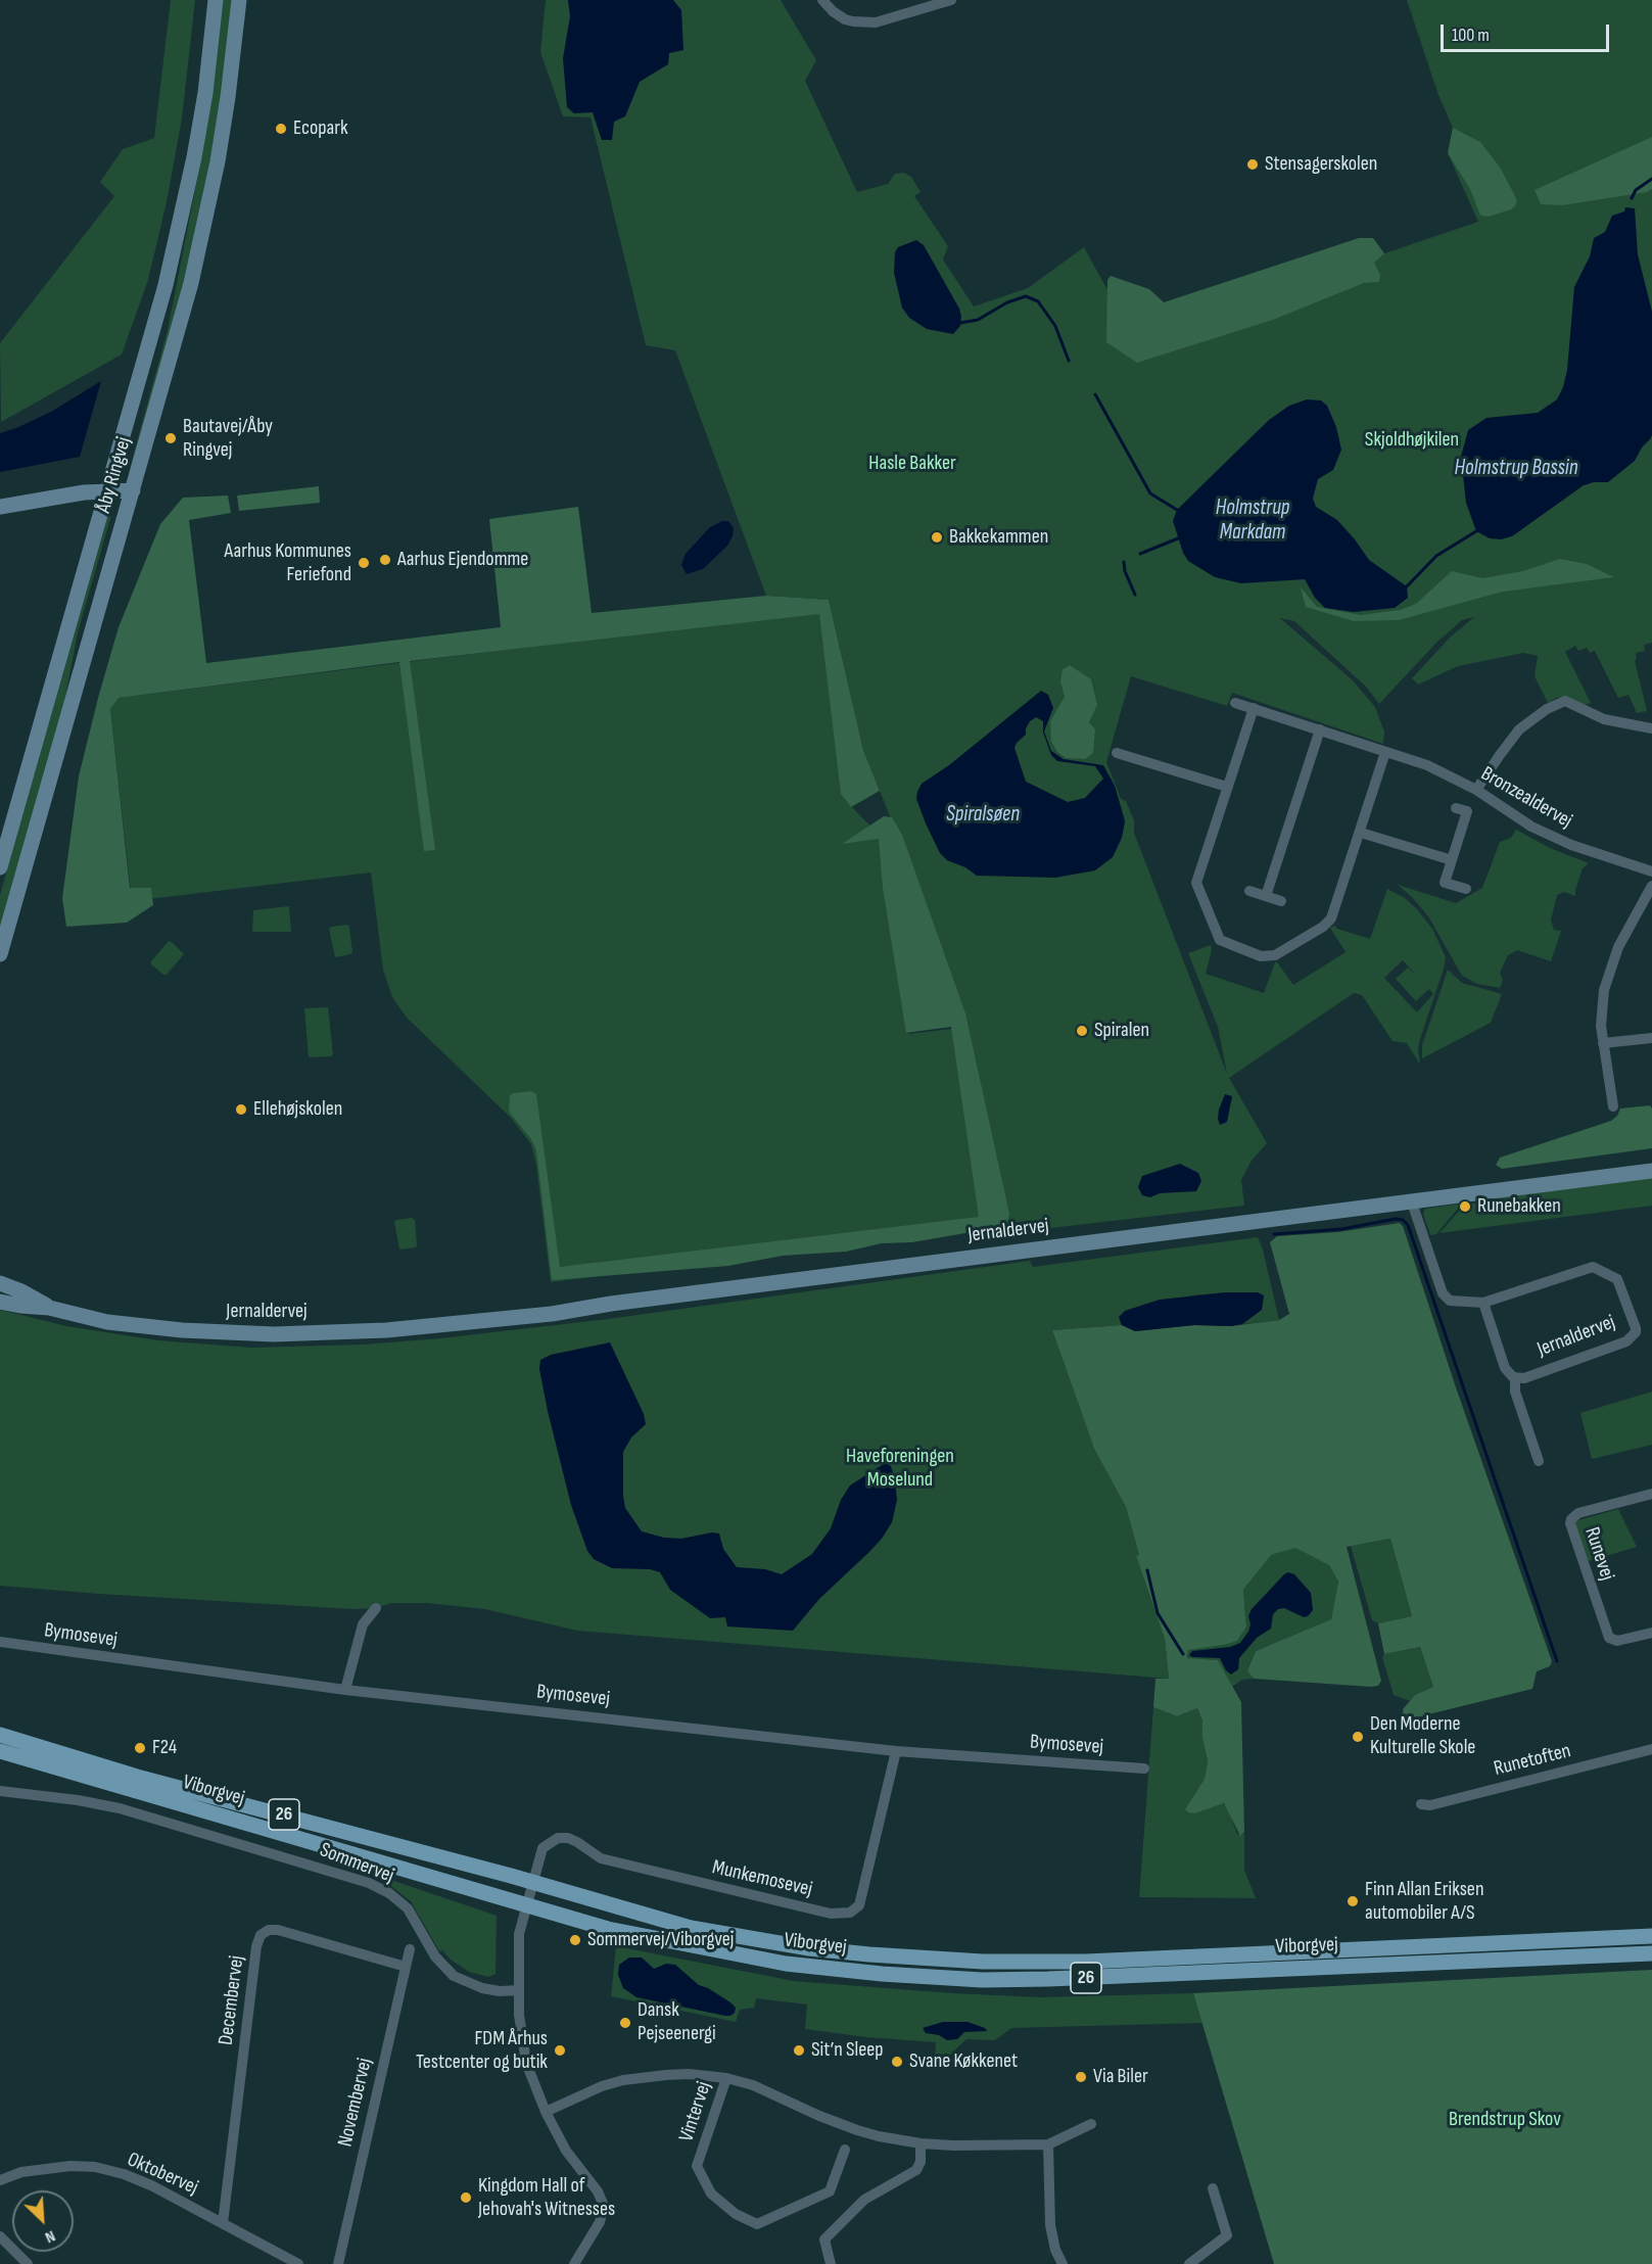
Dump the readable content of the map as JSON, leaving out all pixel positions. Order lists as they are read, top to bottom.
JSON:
{
  "streets": {
    "main road": [
      "Åby Ringvej",
      "Jernaldervej",
      "Viborgvej",
      "26"
    ],
    "street": [
      "Bronzealdervej",
      "Runevej",
      "Bymosevej",
      "Runetoften",
      "Sommervej",
      "Munkemosevej",
      "Decembervej",
      "Novembervej",
      "Vintervej",
      "Oktobervej"
    ]
  },
  "crossings": [
    ["Bymosevej", "Munkemosevej"],
    ["Viborgvej", "Munkemosevej"],
    ["Decembervej", "Novembervej"],
    ["Decembervej", "Oktobervej"]
  ],
  "water": ["Holmstrup Bassin", "Holmstrup Markdam", "Spiralsøen"],
  "parks": [
    "Skjoldhøjkilen",
    "Hasle Bakker",
    "Haveforeningen Moselund",
    "Brendstrup Skov"
  ],
  "places": [
    "Ecopark",
    "Stensagerskolen",
    "Bautavej/Åby Ringvej",
    "Bakkekammen",
    "Aarhus Ejendomme",
    "Aarhus Kommunes Feriefond",
    "Spiralen",
    "Ellehøjskolen",
    "Runebakken",
    "Den Moderne Kulturelle Skole",
    "F24",
    "Finn Allan Eriksen automobiler A/S",
    "Sommervej/Viborgvej",
    "Dansk Pejseenergi",
    "FDM Århus Testcenter og butik",
    "Sit’n Sleep",
    "Svane Køkkenet",
    "Via Biler",
    "Kingdom Hall of Jehovah's Witnesses"
  ],
  "scale_bar": "100 m",
  "north": "bottom right"
}
